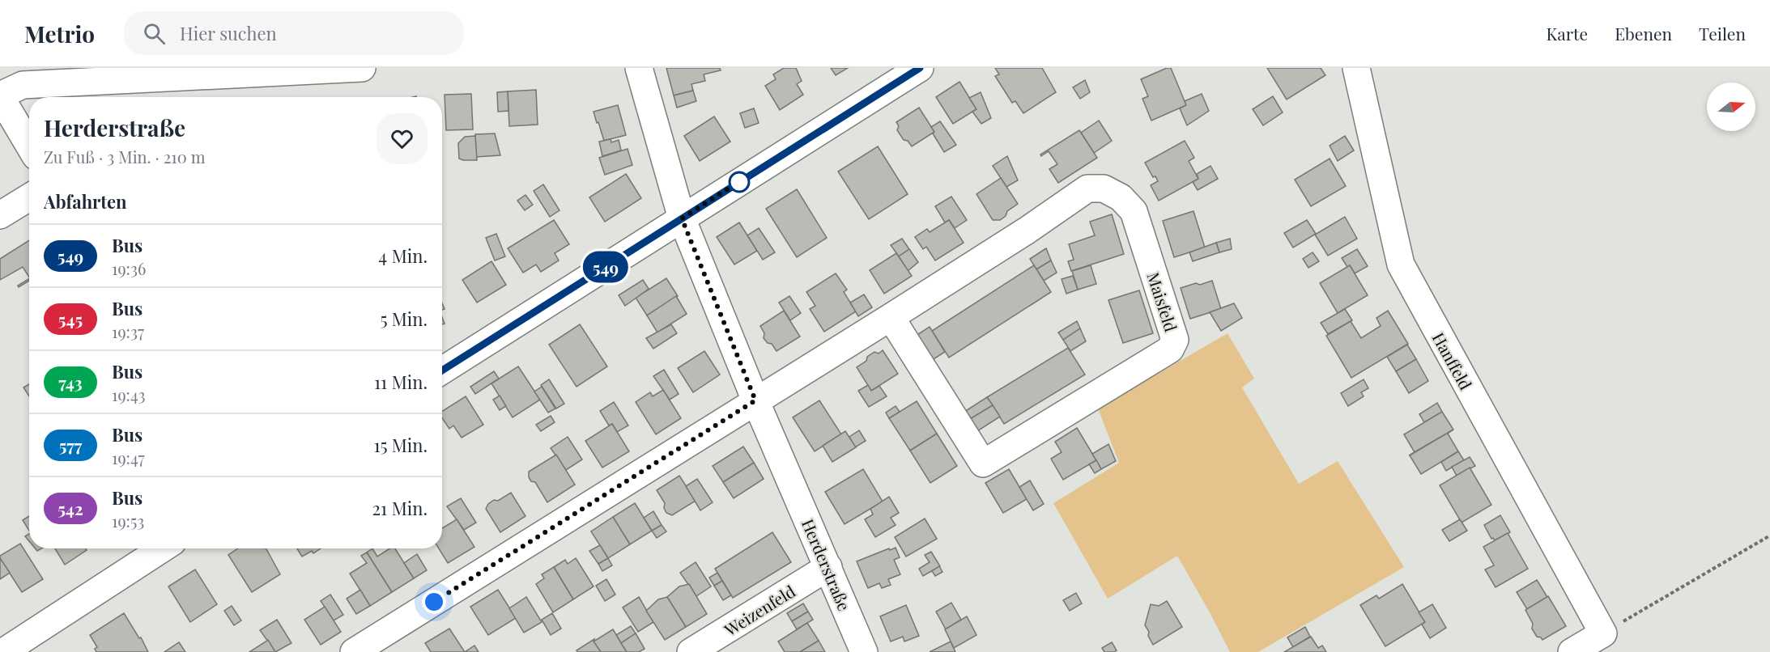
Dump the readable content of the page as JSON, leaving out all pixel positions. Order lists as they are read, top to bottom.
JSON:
{
  "streets": {
    "street": [
      "Maisfeld",
      "Hanffeld",
      "Herderstraße",
      "Weizenfeld"
    ]
  },
  "crossings": [
    ["Maisfeld", "Herderstraße"],
    ["Herderstraße", "Weizenfeld"]
  ],
  "lines": ["bus line 549"],
  "north": "right",
  "page": {
    "header": "Metrio",
    "search": "Hier suchen",
    "nav": ["Karte", "Ebenen", "Teilen"],
    "on_map": "549",
    "heading": [
      ["Herderstraße", "Zu Fuß · 3 Min. · 210 m"],
      "Abfahrten"
    ],
    "list": [
      {
        "mark": "549",
        "name": "Bus",
        "note": "19:36",
        "value": "4 Min."
      },
      {
        "mark": "545",
        "name": "Bus",
        "note": "19:37",
        "value": "5 Min."
      },
      {
        "mark": "743",
        "name": "Bus",
        "note": "19:43",
        "value": "11 Min."
      },
      {
        "mark": "577",
        "name": "Bus",
        "note": "19:47",
        "value": "15 Min."
      },
      {
        "mark": "542",
        "name": "Bus",
        "note": "19:53",
        "value": "21 Min."
      }
    ]
  }
}
